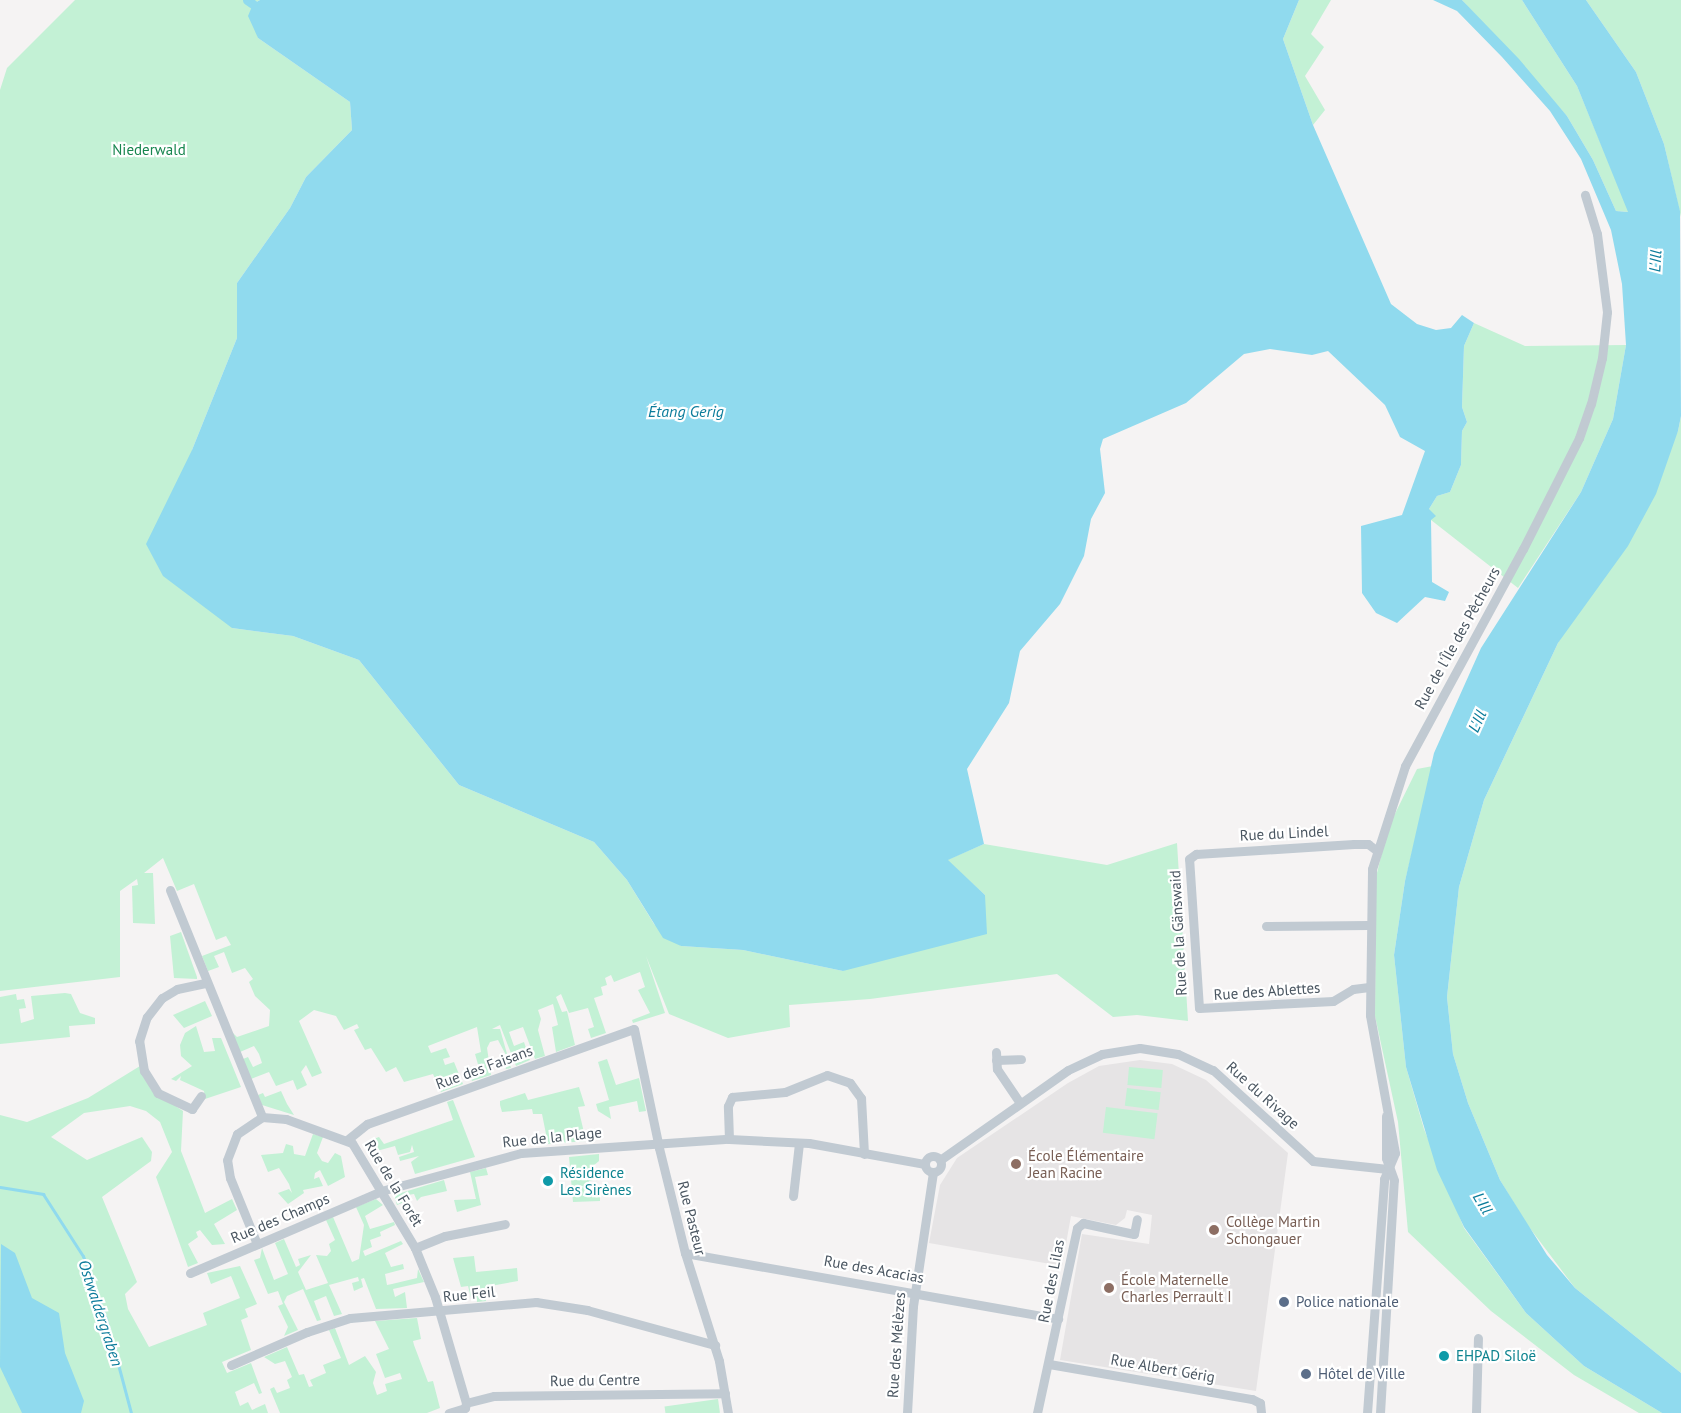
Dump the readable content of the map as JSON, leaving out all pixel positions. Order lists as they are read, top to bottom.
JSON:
{
  "streets": {
    "street": [
      "Rue de l'Île des Pêcheurs",
      "Rue du Lindel",
      "Rue de la Gänswaid",
      "Rue des Ablettes",
      "Rue des Faisans",
      "Rue du Rivage",
      "Rue de la Plage",
      "Rue de la Forêt",
      "Rue des Champs",
      "Rue Pasteur",
      "Rue des Acacias",
      "Rue des Lilas",
      "Rue Feil",
      "Rue des Mélèzes",
      "Rue Albert Gérig",
      "Rue du Centre"
    ]
  },
  "crossings": [
    ["Rue de l'Île des Pêcheurs", "Rue du Lindel"],
    ["Rue de l'Île des Pêcheurs", "Rue des Ablettes"],
    ["Rue de l'Île des Pêcheurs", "Rue du Rivage"],
    ["Rue du Lindel", "Rue de la Gänswaid"],
    ["Rue de la Gänswaid", "Rue des Ablettes"],
    ["Rue des Faisans", "Rue de la Forêt"],
    ["Rue des Faisans", "Rue Pasteur"],
    ["Rue de la Plage", "Rue de la Forêt"],
    ["Rue de la Plage", "Rue des Champs"],
    ["Rue de la Plage", "Rue Pasteur"],
    ["Rue de la Forêt", "Rue des Champs"],
    ["Rue de la Forêt", "Rue Feil"],
    ["Rue de la Forêt", "Rue du Centre"],
    ["Rue Pasteur", "Rue des Acacias"],
    ["Rue Pasteur", "Rue Feil"],
    ["Rue Pasteur", "Rue du Centre"],
    ["Rue des Acacias", "Rue des Lilas"],
    ["Rue des Acacias", "Rue des Mélèzes"],
    ["Rue des Lilas", "Rue Albert Gérig"]
  ],
  "water": ["L'Ill", "Étang Gerig", "Ostwaldergraben"],
  "parks": ["Niederwald"],
  "places": [
    "École Élémentaire Jean Racine",
    "Résidence Les Sirènes",
    "Collège Martin Schongauer",
    "École Maternelle Charles Perrault I",
    "Police nationale",
    "EHPAD Siloë",
    "Hôtel de Ville"
  ]
}
